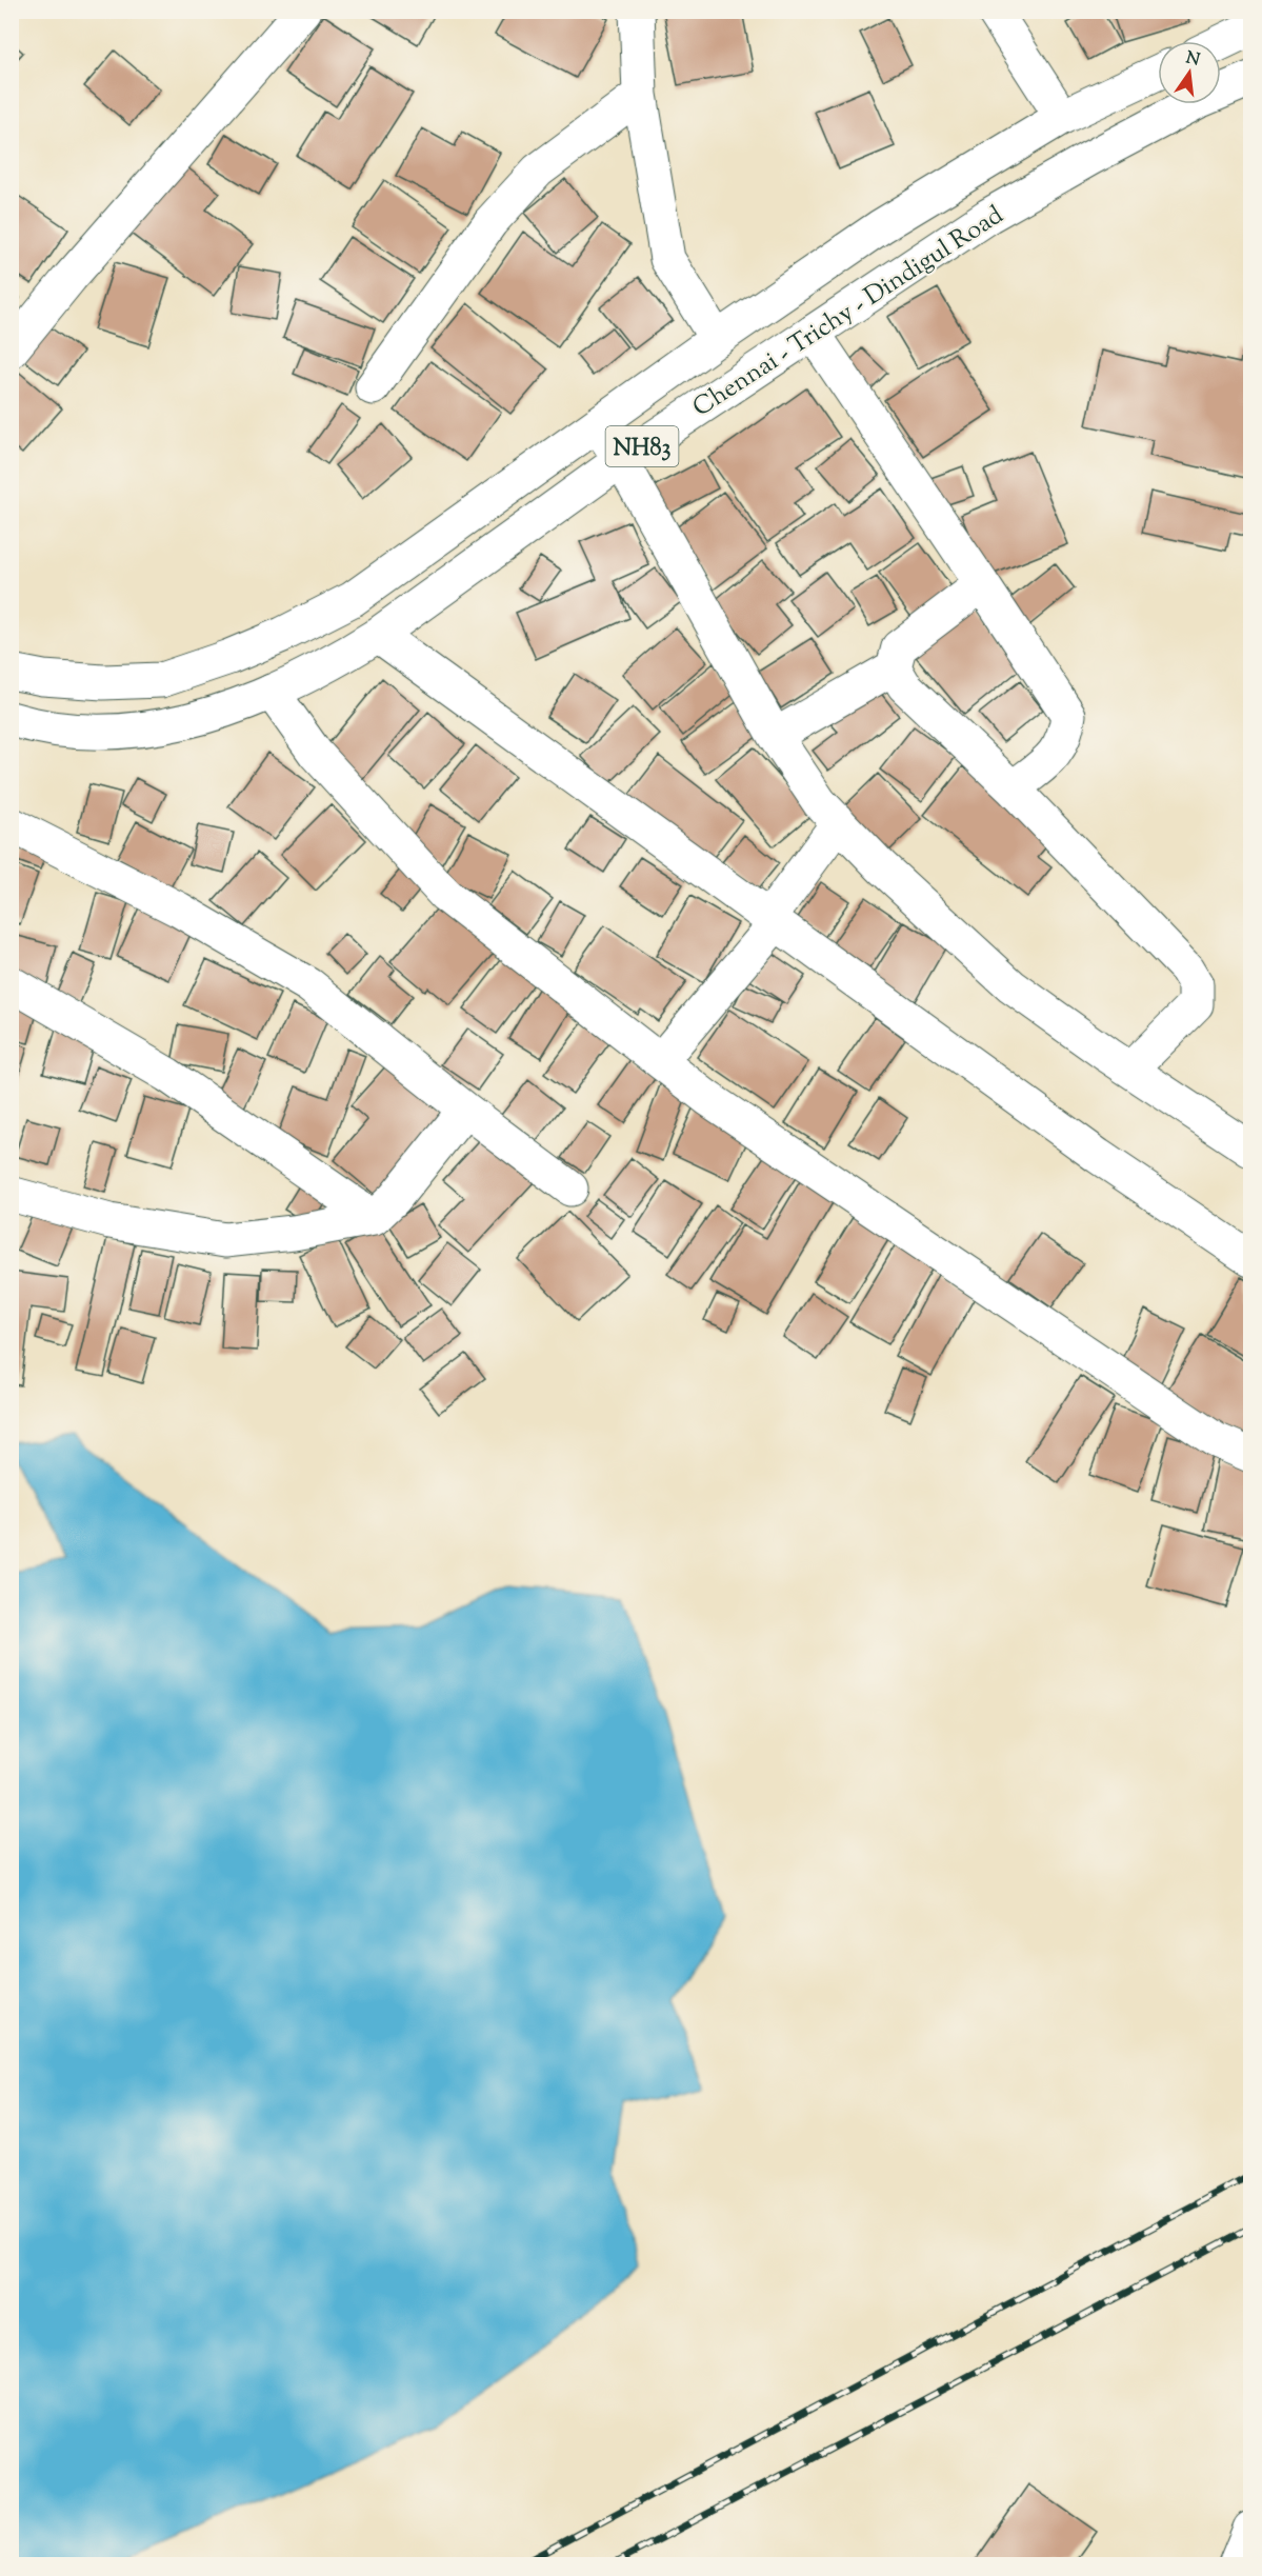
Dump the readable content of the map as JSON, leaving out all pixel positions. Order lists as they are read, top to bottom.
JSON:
{
  "streets": {
    "main road": ["Chennai - Trichy - Dindigul Road", "NH83"]
  },
  "north": "top"
}
